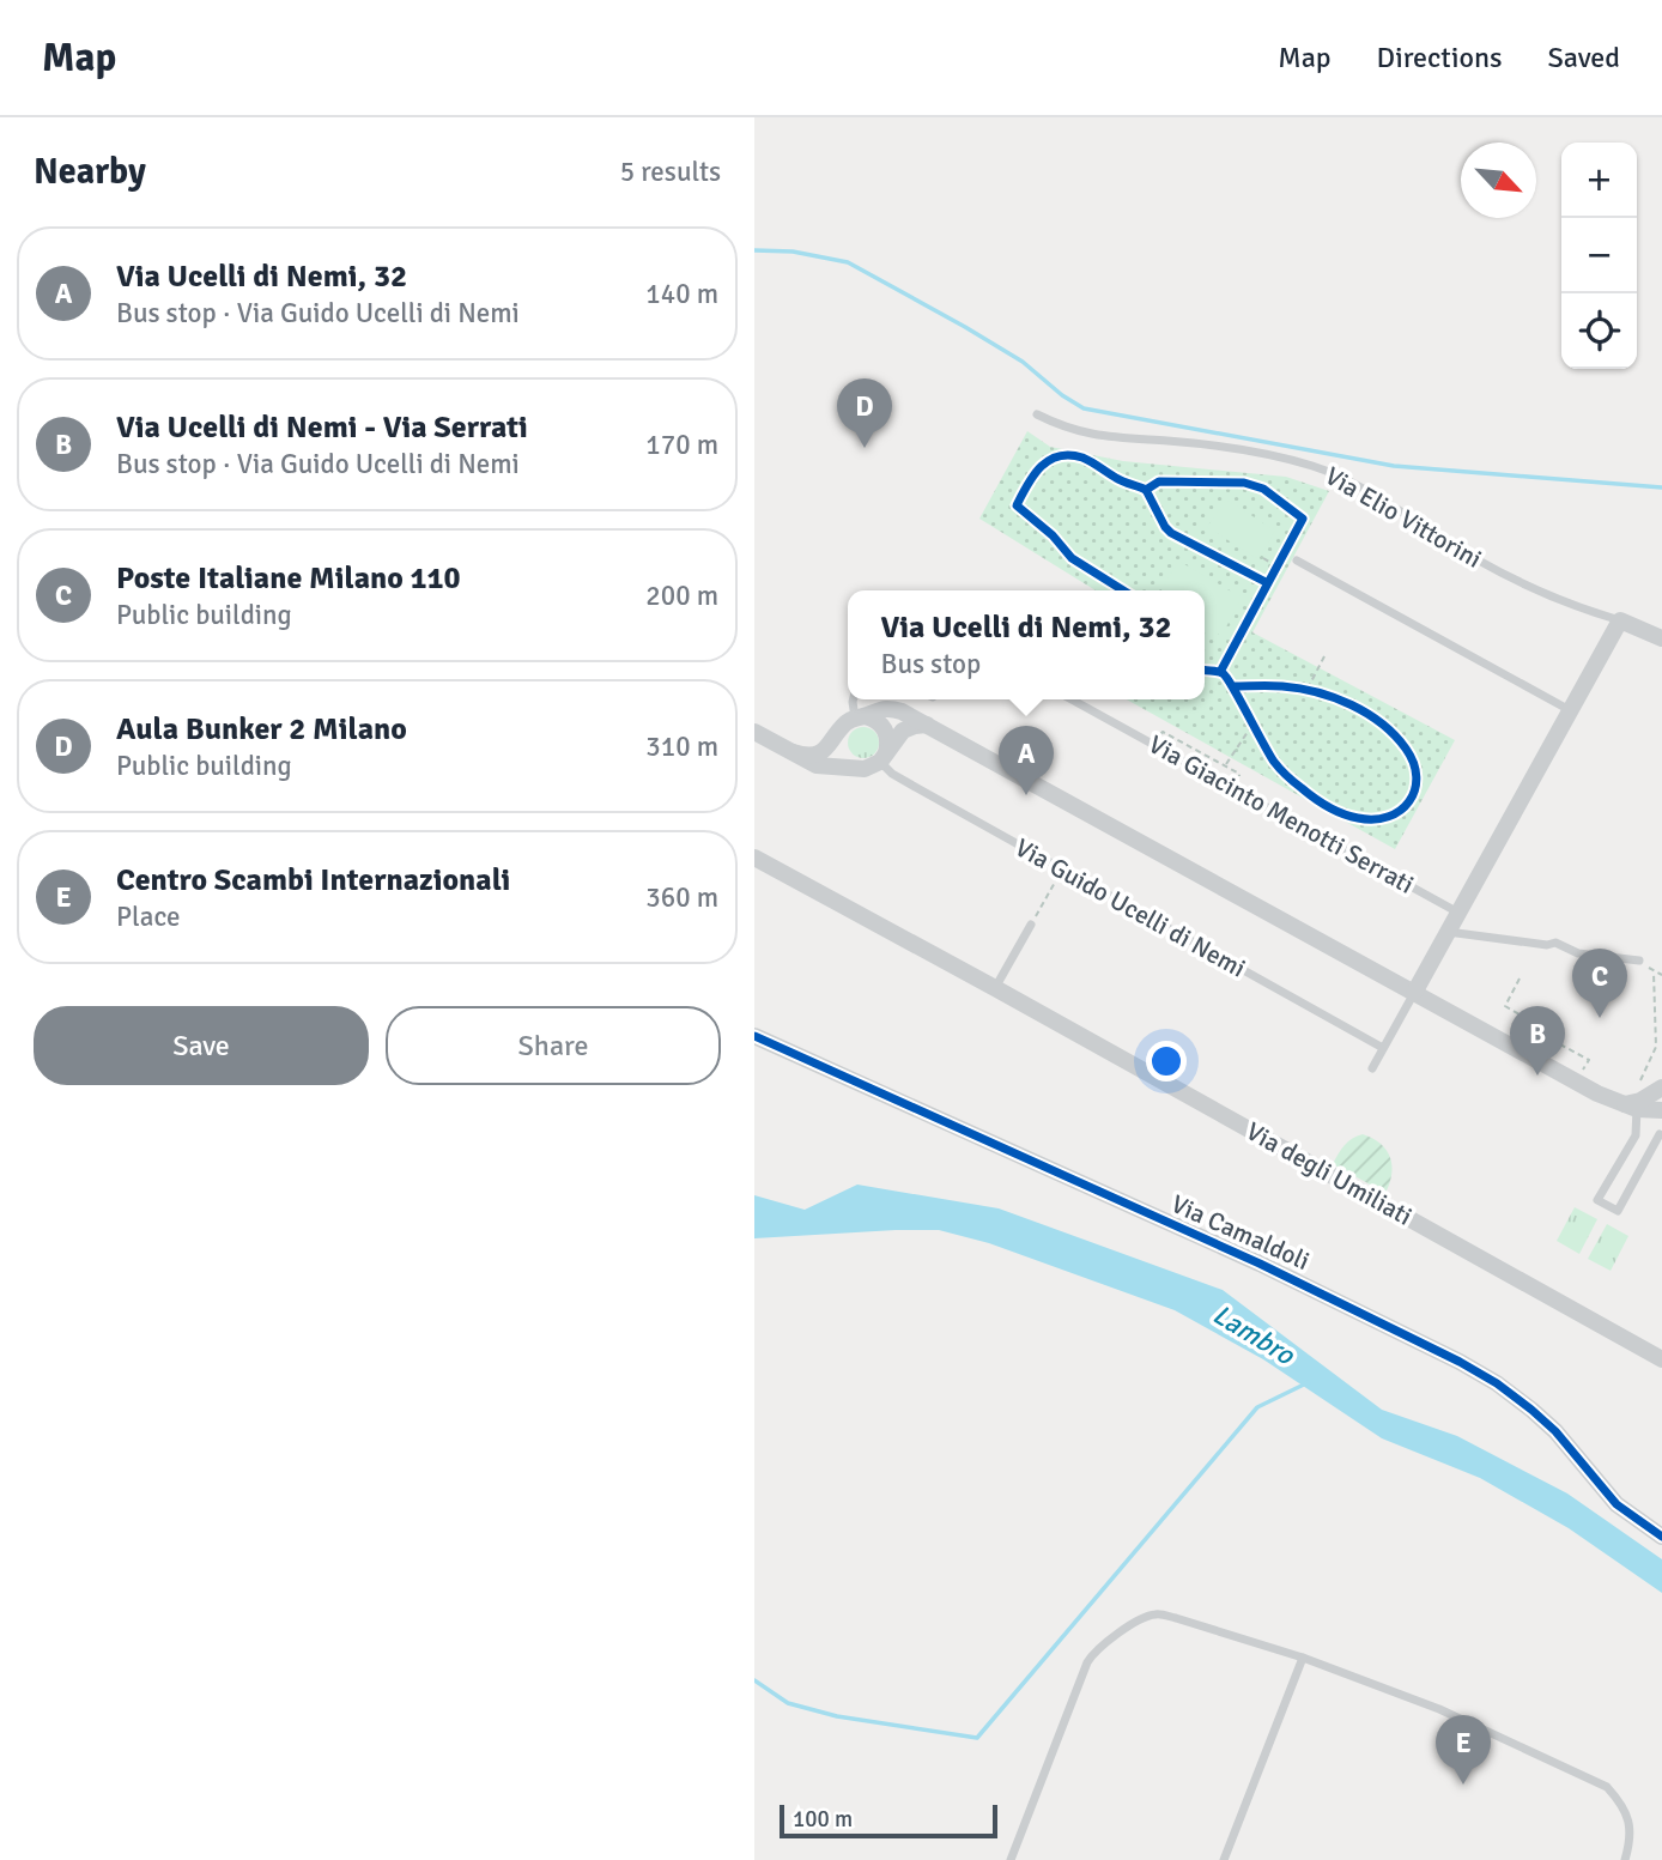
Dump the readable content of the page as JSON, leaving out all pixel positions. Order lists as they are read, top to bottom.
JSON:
{
  "streets": {
    "street": ["Via Elio Vittorini", "Via degli Umiliati", "Via Camaldoli"],
    "lane": ["Via Giacinto Menotti Serrati", "Via Guido Ucelli di Nemi"]
  },
  "water": ["Lambro"],
  "scale_bar": "100 m",
  "north": "bottom right",
  "page": {
    "header": "Map",
    "nav": ["Map", "Directions", "Saved"],
    "heading": ["Nearby", "5 results"],
    "map_buttons": ["+", "−"],
    "list": [
      {
        "mark": "A",
        "name": "Via Ucelli di Nemi, 32",
        "note": "Bus stop · Via Guido Ucelli di Nemi",
        "value": "140 m"
      },
      {
        "mark": "B",
        "name": "Via Ucelli di Nemi - Via Serrati",
        "note": "Bus stop · Via Guido Ucelli di Nemi",
        "value": "170 m"
      },
      {
        "mark": "C",
        "name": "Poste Italiane Milano 110",
        "note": "Public building",
        "value": "200 m"
      },
      {
        "mark": "D",
        "name": "Aula Bunker 2 Milano",
        "note": "Public building",
        "value": "310 m"
      },
      {
        "mark": "E",
        "name": "Centro Scambi Internazionali",
        "note": "Place",
        "value": "360 m"
      }
    ],
    "pins": [
      "D",
      "A",
      "C",
      "B",
      "E"
    ],
    "popup": ["Via Ucelli di Nemi, 32", "Bus stop"],
    "buttons": ["Save", "Share"],
    "scale": "100 m"
  }
}
